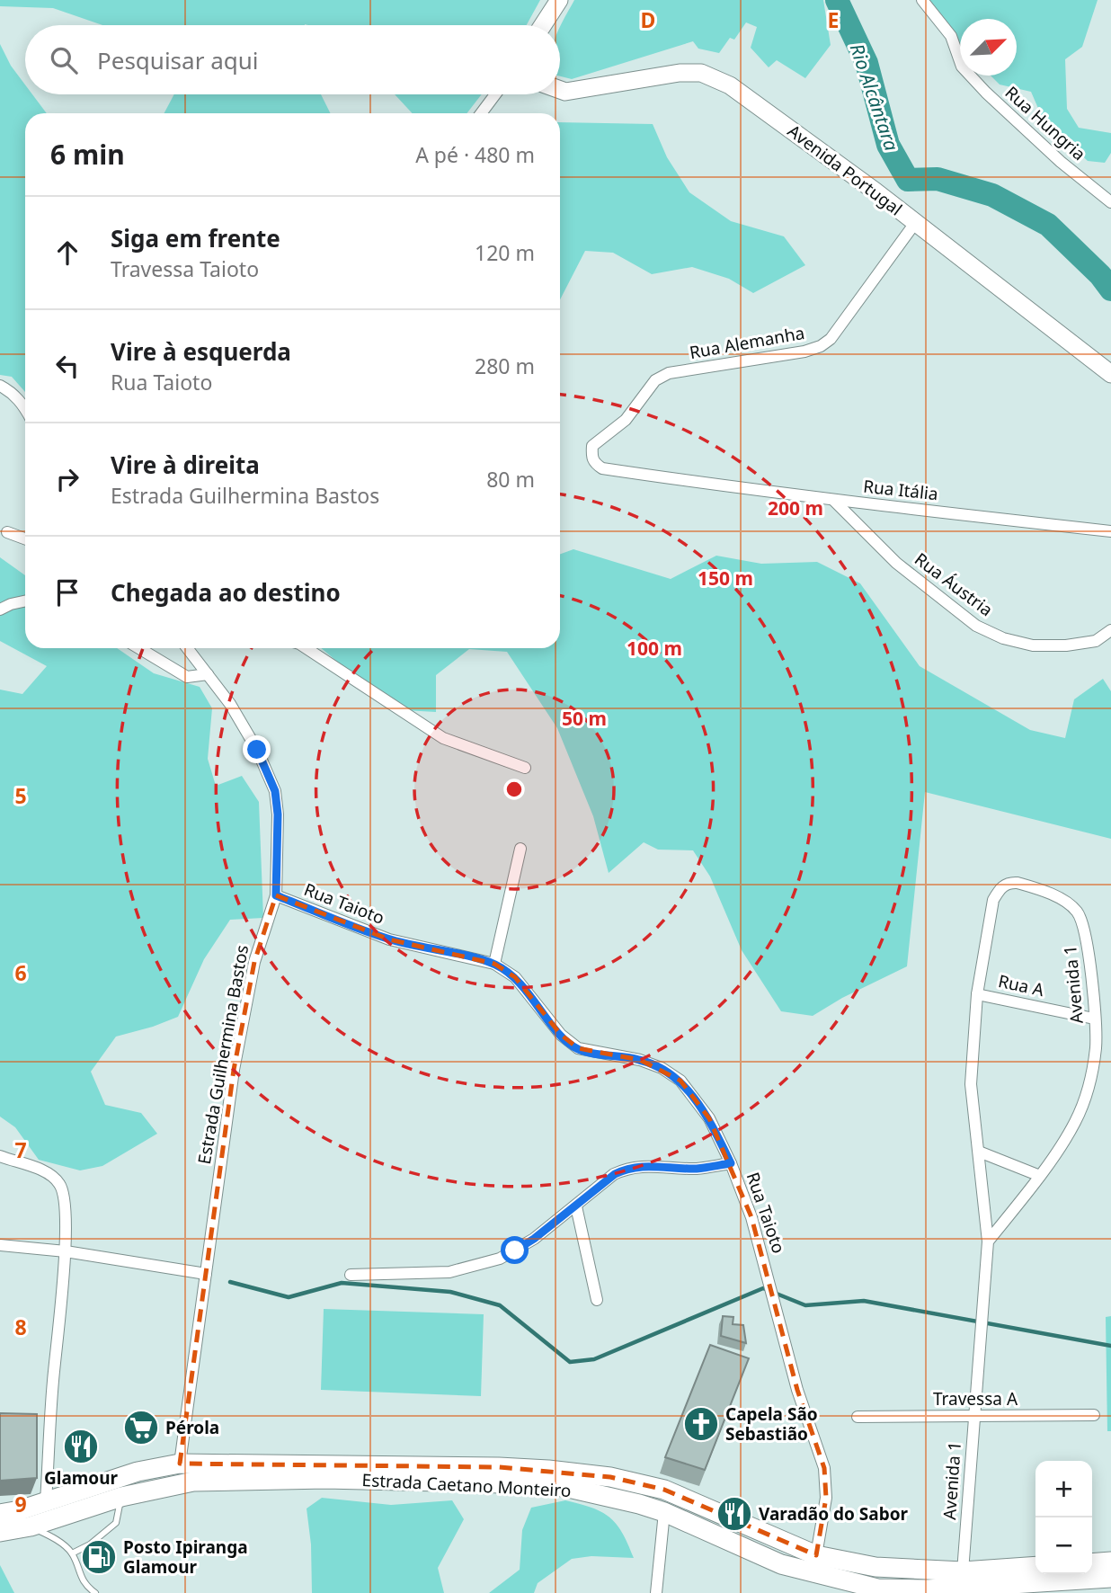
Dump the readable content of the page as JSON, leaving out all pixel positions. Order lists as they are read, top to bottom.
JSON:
{
  "streets": {
    "main road": ["Estrada Caetano Monteiro"],
    "street": [
      "Rua Hungria",
      "Avenida Portugal",
      "Rua Alemanha",
      "Rua Itália",
      "Rua Áustria",
      "Rua Taioto",
      "Avenida 1",
      "Rua A",
      "Estrada Guilhermina Bastos",
      "Travessa A"
    ]
  },
  "crossings": [
    ["Avenida Portugal", "Rua Alemanha"],
    ["Rua Alemanha", "Rua Itália"],
    ["Rua Itália", "Rua Áustria"],
    ["Rua Taioto", "Estrada Guilhermina Bastos"],
    ["Rua Taioto", "Estrada Caetano Monteiro"],
    ["Avenida 1", "Rua A"],
    ["Avenida 1", "Travessa A"],
    ["Avenida 1", "Estrada Caetano Monteiro"],
    ["Estrada Guilhermina Bastos", "Estrada Caetano Monteiro"]
  ],
  "water": ["Rio Alcântara"],
  "places": {
    "church": ["Capela São Sebastião"],
    "supermarket": ["Pérola"],
    "restaurant": ["Glamour", "Varadão do Sabor"],
    "fuel station": ["Posto Ipiranga Glamour"]
  },
  "north": "top right",
  "page": {
    "search": "Pesquisar aqui",
    "heading": ["6 min", "A pé · 480 m"],
    "list": [
      ["Siga em frente", "Travessa Taioto", "120 m"],
      ["Vire à esquerda", "Rua Taioto", "280 m"],
      ["Vire à direita", "Estrada Guilhermina Bastos", "80 m"],
      "Chegada ao destino"
    ],
    "map_buttons": ["+", "−"]
  },
  "grid": {
    "columns": ["D", "E"],
    "rows": [
      "5",
      "6",
      "7",
      "8",
      "9"
    ]
  },
  "rings": [
    "200 m",
    "150 m",
    "100 m",
    "50 m"
  ]
}
